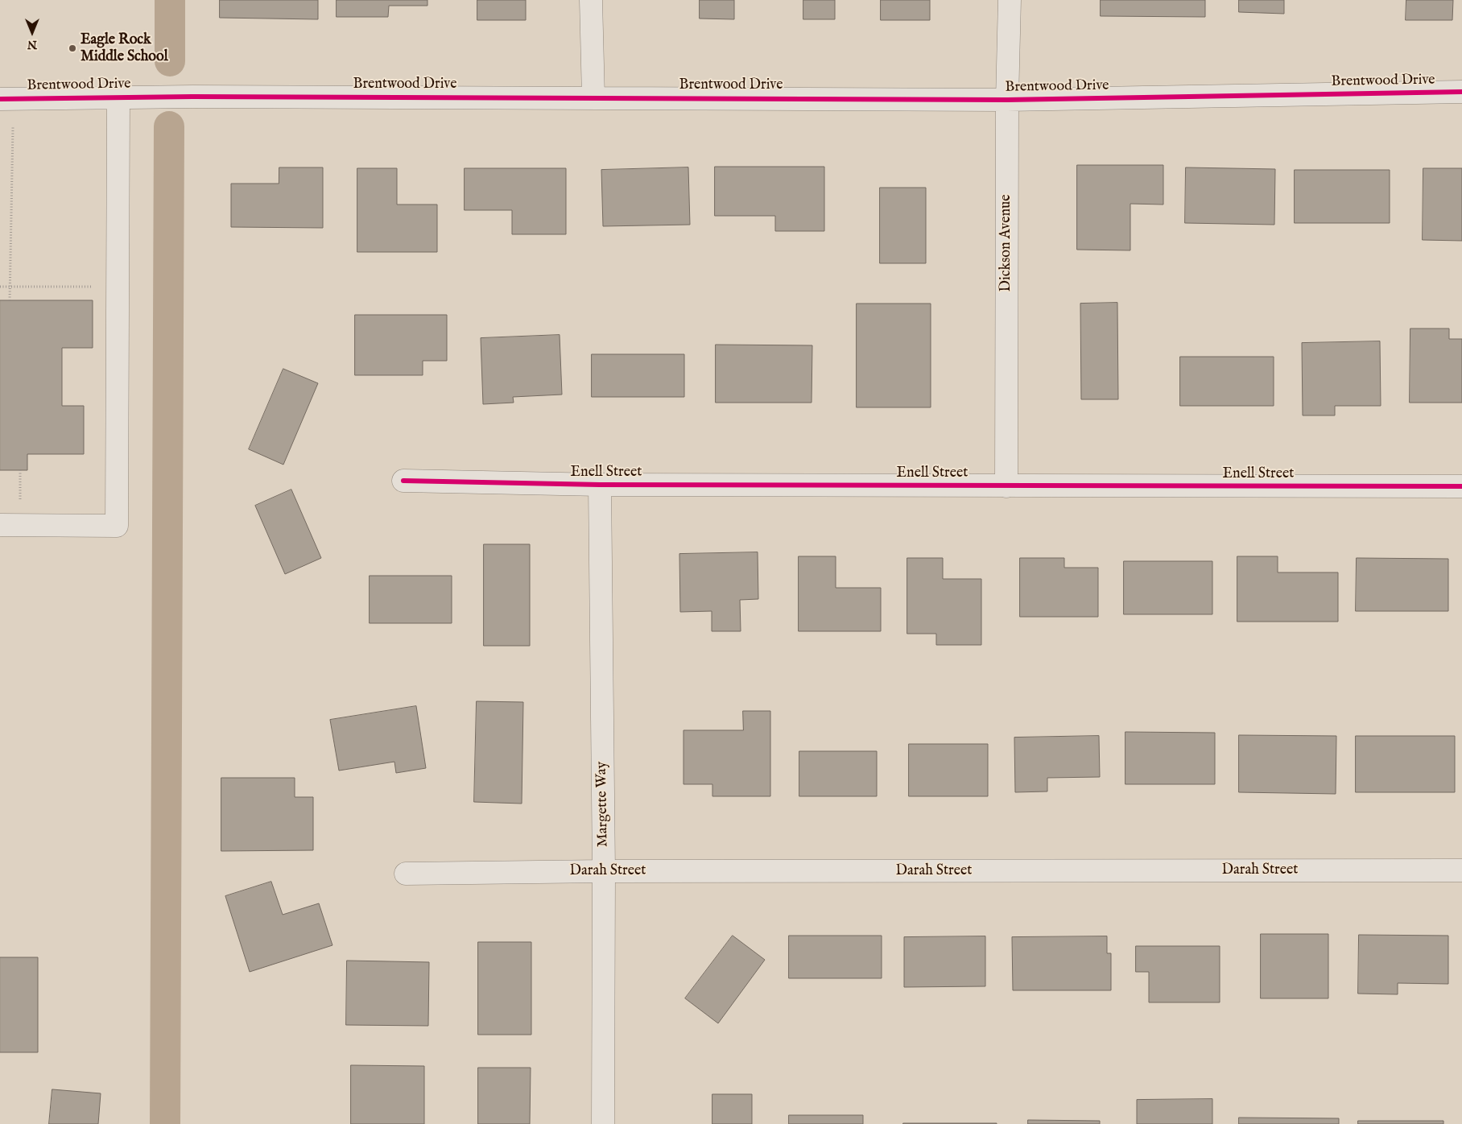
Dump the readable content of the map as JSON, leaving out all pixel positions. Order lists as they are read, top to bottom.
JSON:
{
  "streets": {
    "street": [
      "Brentwood Drive",
      "Dickson Avenue",
      "Enell Street",
      "Margette Way",
      "Darah Street"
    ]
  },
  "crossings": [
    ["Brentwood Drive", "Dickson Avenue"],
    ["Dickson Avenue", "Enell Street"],
    ["Enell Street", "Margette Way"],
    ["Margette Way", "Darah Street"]
  ],
  "places": ["Eagle Rock Middle School"],
  "north": "bottom"
}
